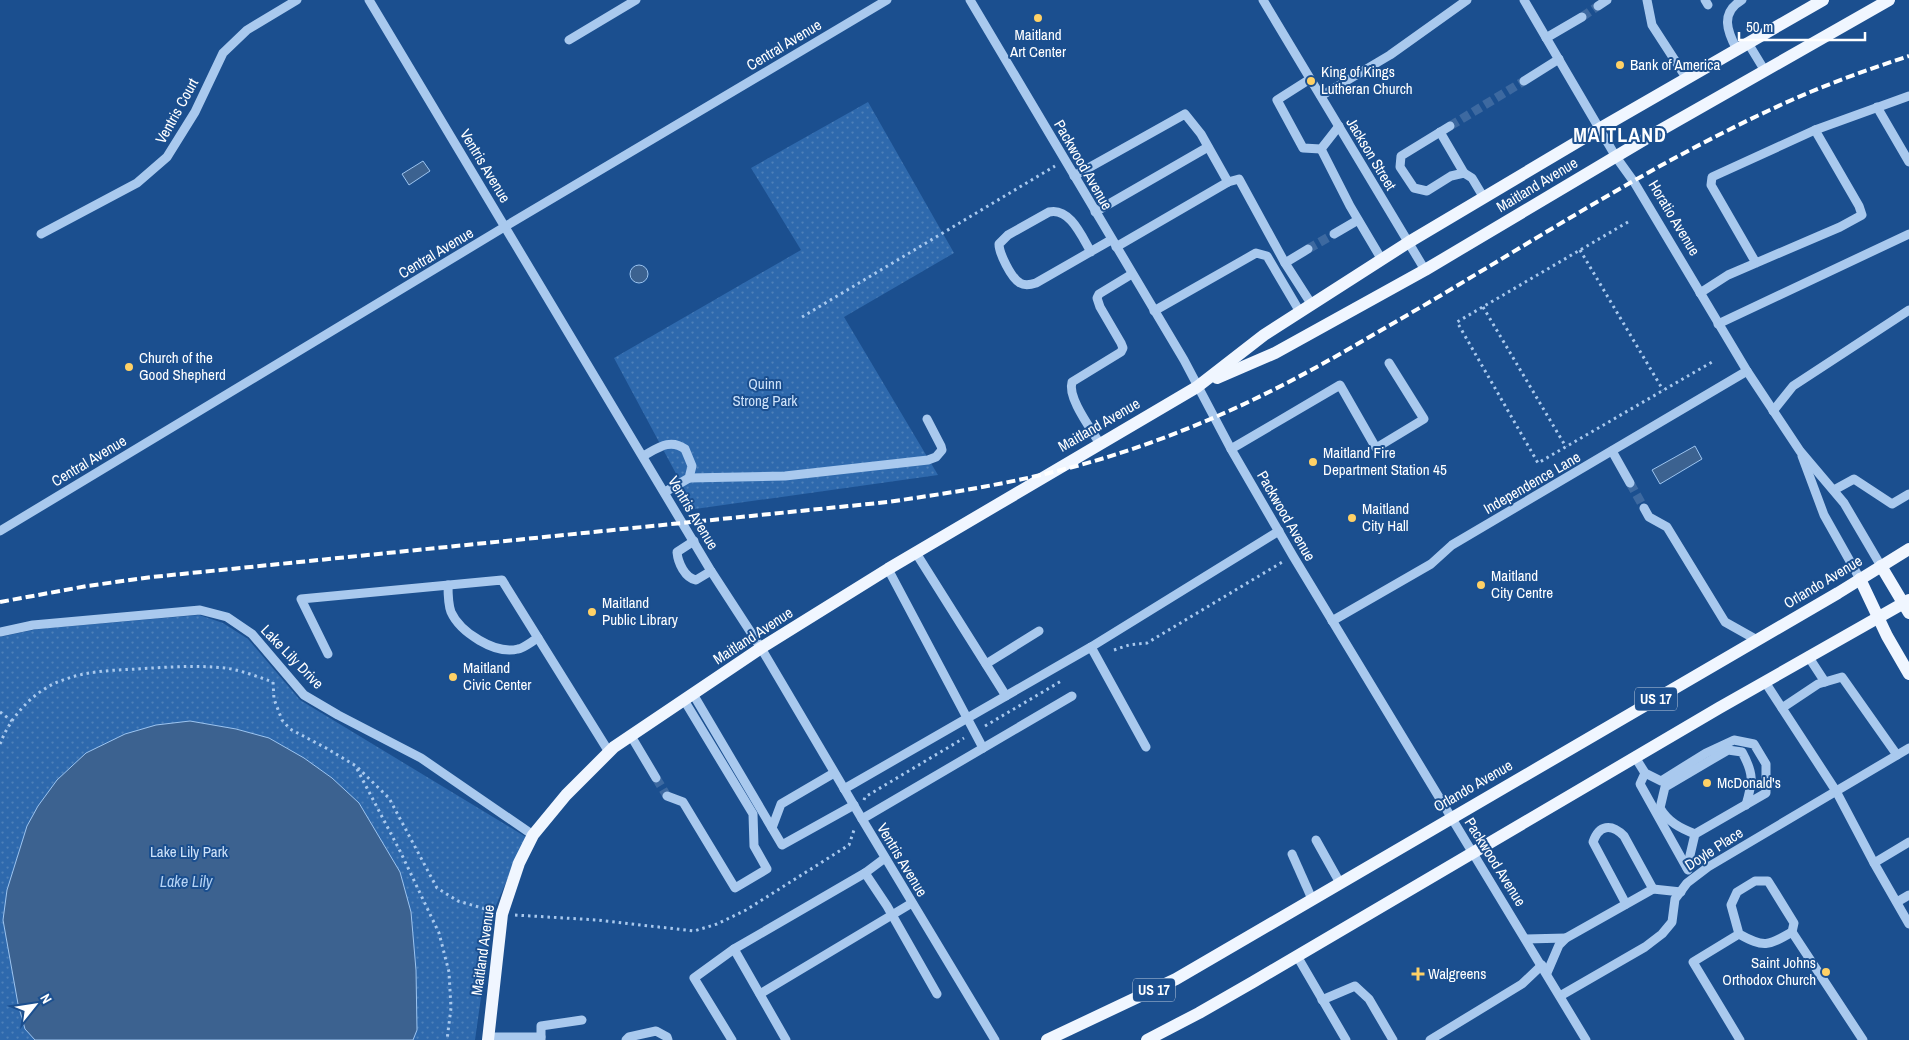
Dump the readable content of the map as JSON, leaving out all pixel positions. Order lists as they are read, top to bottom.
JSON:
{
  "streets": {
    "main road": [
      "Maitland Avenue",
      "Horatio Avenue",
      "Orlando Avenue",
      "US 17"
    ],
    "street": [
      "Central Avenue",
      "Ventris Court",
      "Jackson Street",
      "Packwood Avenue",
      "Ventris Avenue",
      "Independence Lane",
      "Lake Lily Drive",
      "Doyle Place"
    ]
  },
  "crossings": [
    ["Central Avenue", "Ventris Avenue"],
    ["Jackson Street", "Maitland Avenue"],
    ["Packwood Avenue", "Maitland Avenue"],
    ["Packwood Avenue", "Independence Lane"],
    ["Packwood Avenue", "Orlando Avenue"],
    ["Packwood Avenue", "US 17"],
    ["Packwood Avenue", "Doyle Place"],
    ["Ventris Avenue", "Maitland Avenue"],
    ["Maitland Avenue", "Horatio Avenue"],
    ["Maitland Avenue", "Lake Lily Drive"],
    ["Horatio Avenue", "Independence Lane"],
    ["Horatio Avenue", "Orlando Avenue"],
    ["Horatio Avenue", "US 17"]
  ],
  "districts": ["MAITLAND"],
  "water": ["Lake Lily"],
  "parks": ["Quinn Strong Park", "Lake Lily Park"],
  "places": {
    "other": [
      "Maitland Art Center",
      "Bank of America",
      "King of Kings Lutheran Church",
      "Church of the Good Shepherd",
      "Maitland Fire Department Station 45",
      "Maitland City Hall",
      "Maitland City Centre",
      "Maitland Public Library",
      "Maitland Civic Center",
      "McDonald's",
      "Saint Johns Orthodox Church"
    ],
    "health": ["Walgreens"]
  },
  "scale_bar": "50 m",
  "north": "top right"
}
